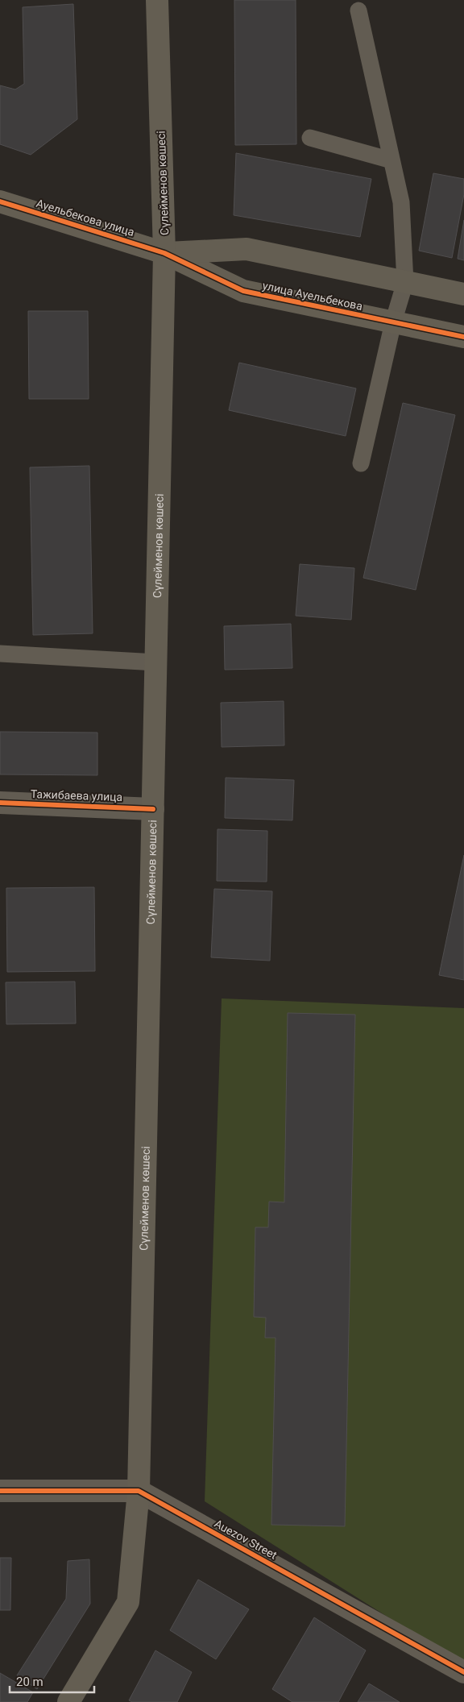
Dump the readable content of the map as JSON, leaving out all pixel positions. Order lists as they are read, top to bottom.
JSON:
{
  "streets": {
    "main road": ["Сүлейменов көшесі", "Ауельбекова улица", "улица Ауельбекова"],
    "street": ["Тажибаева улица", "Auezov Street"]
  },
  "crossings": [
    ["Сүлейменов көшесі", "Ауельбекова улица"],
    ["Сүлейменов көшесі", "улица Ауельбекова"],
    ["Сүлейменов көшесі", "Тажибаева улица"],
    ["Сүлейменов көшесі", "Auezov Street"],
    ["Ауельбекова улица", "улица Ауельбекова"]
  ],
  "scale_bar": "20 m"
}
